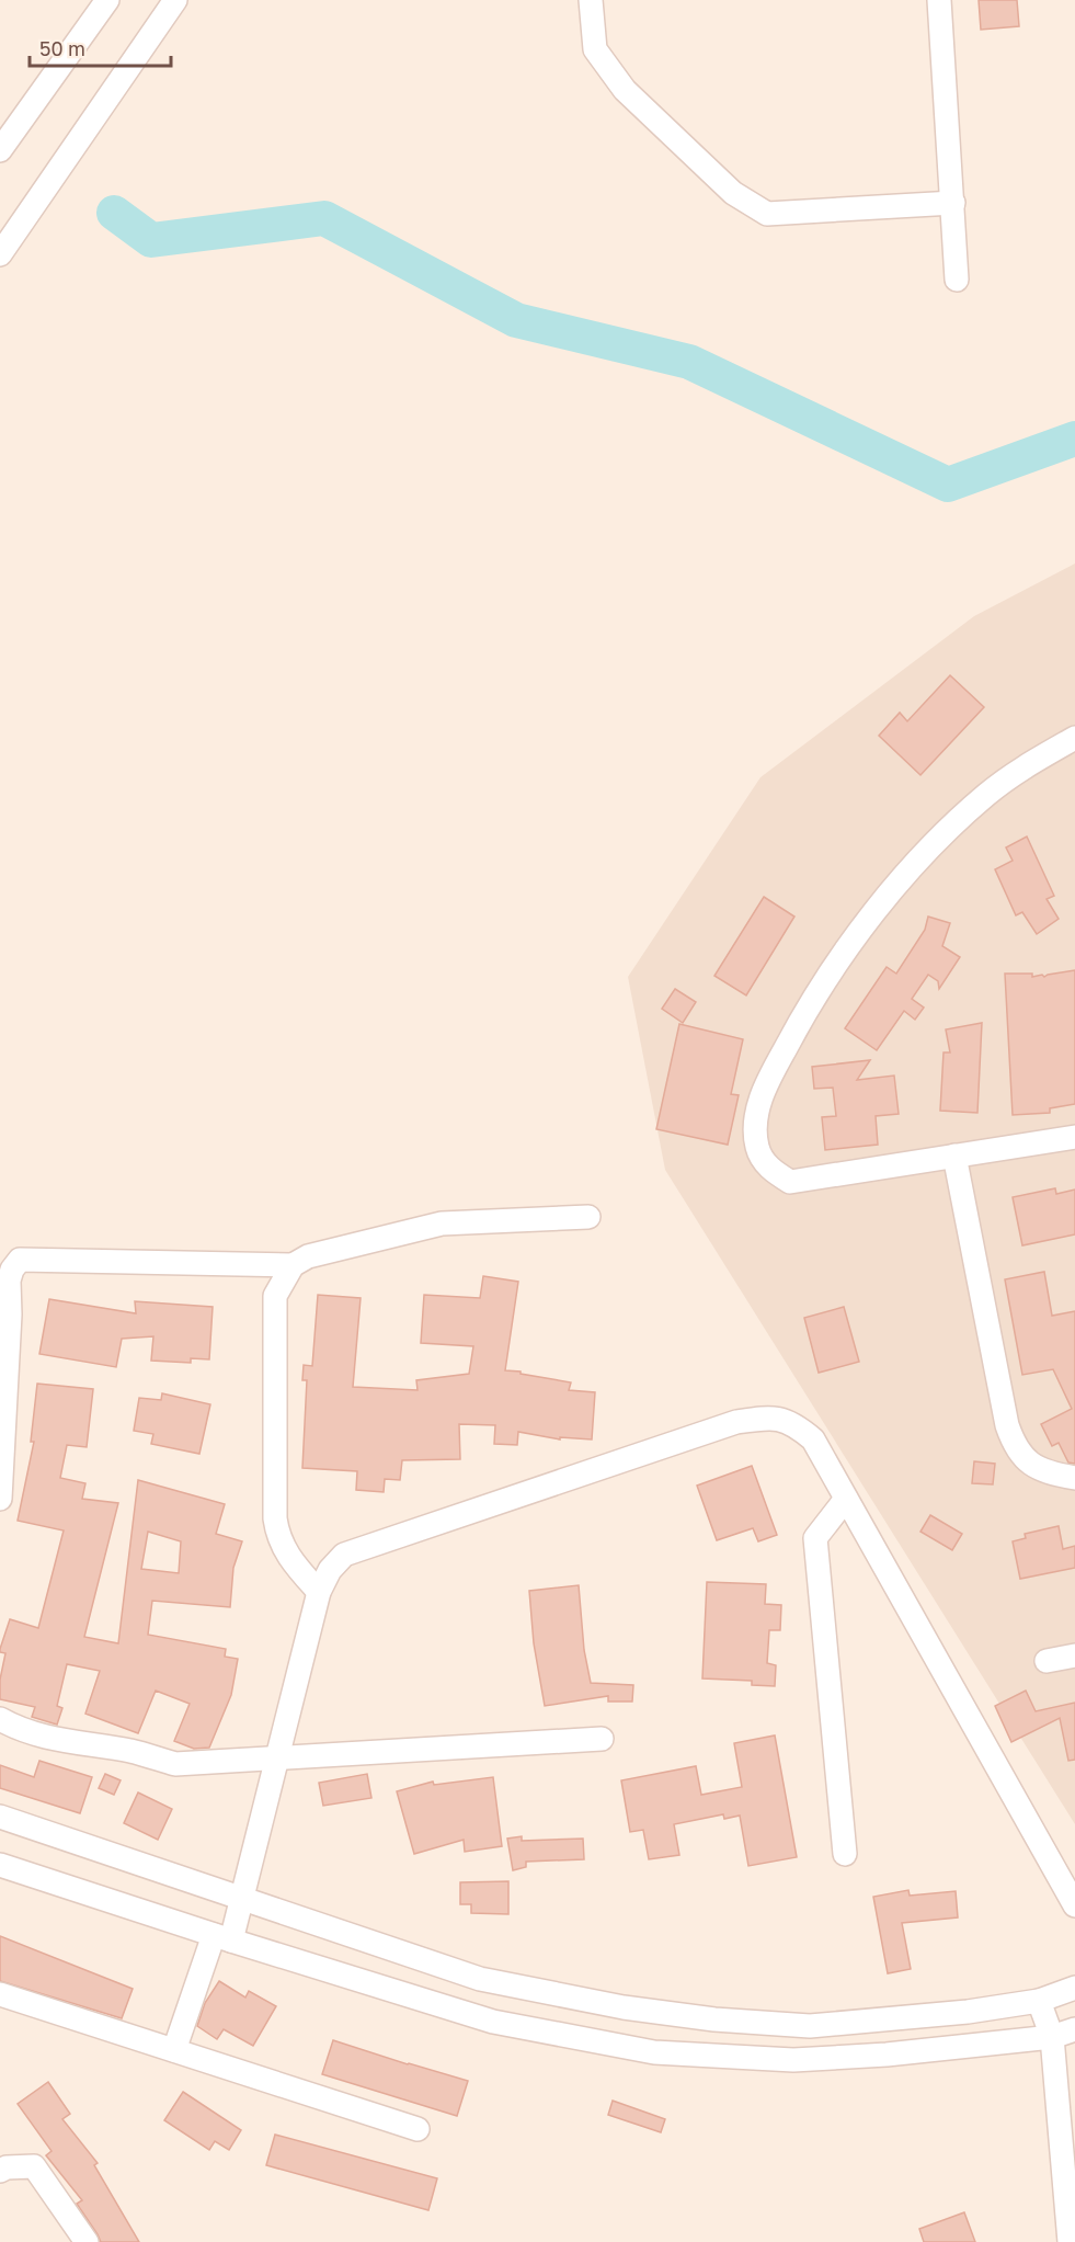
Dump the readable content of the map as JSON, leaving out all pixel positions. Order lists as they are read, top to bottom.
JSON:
{
  "scale_bar": "50 m"
}
